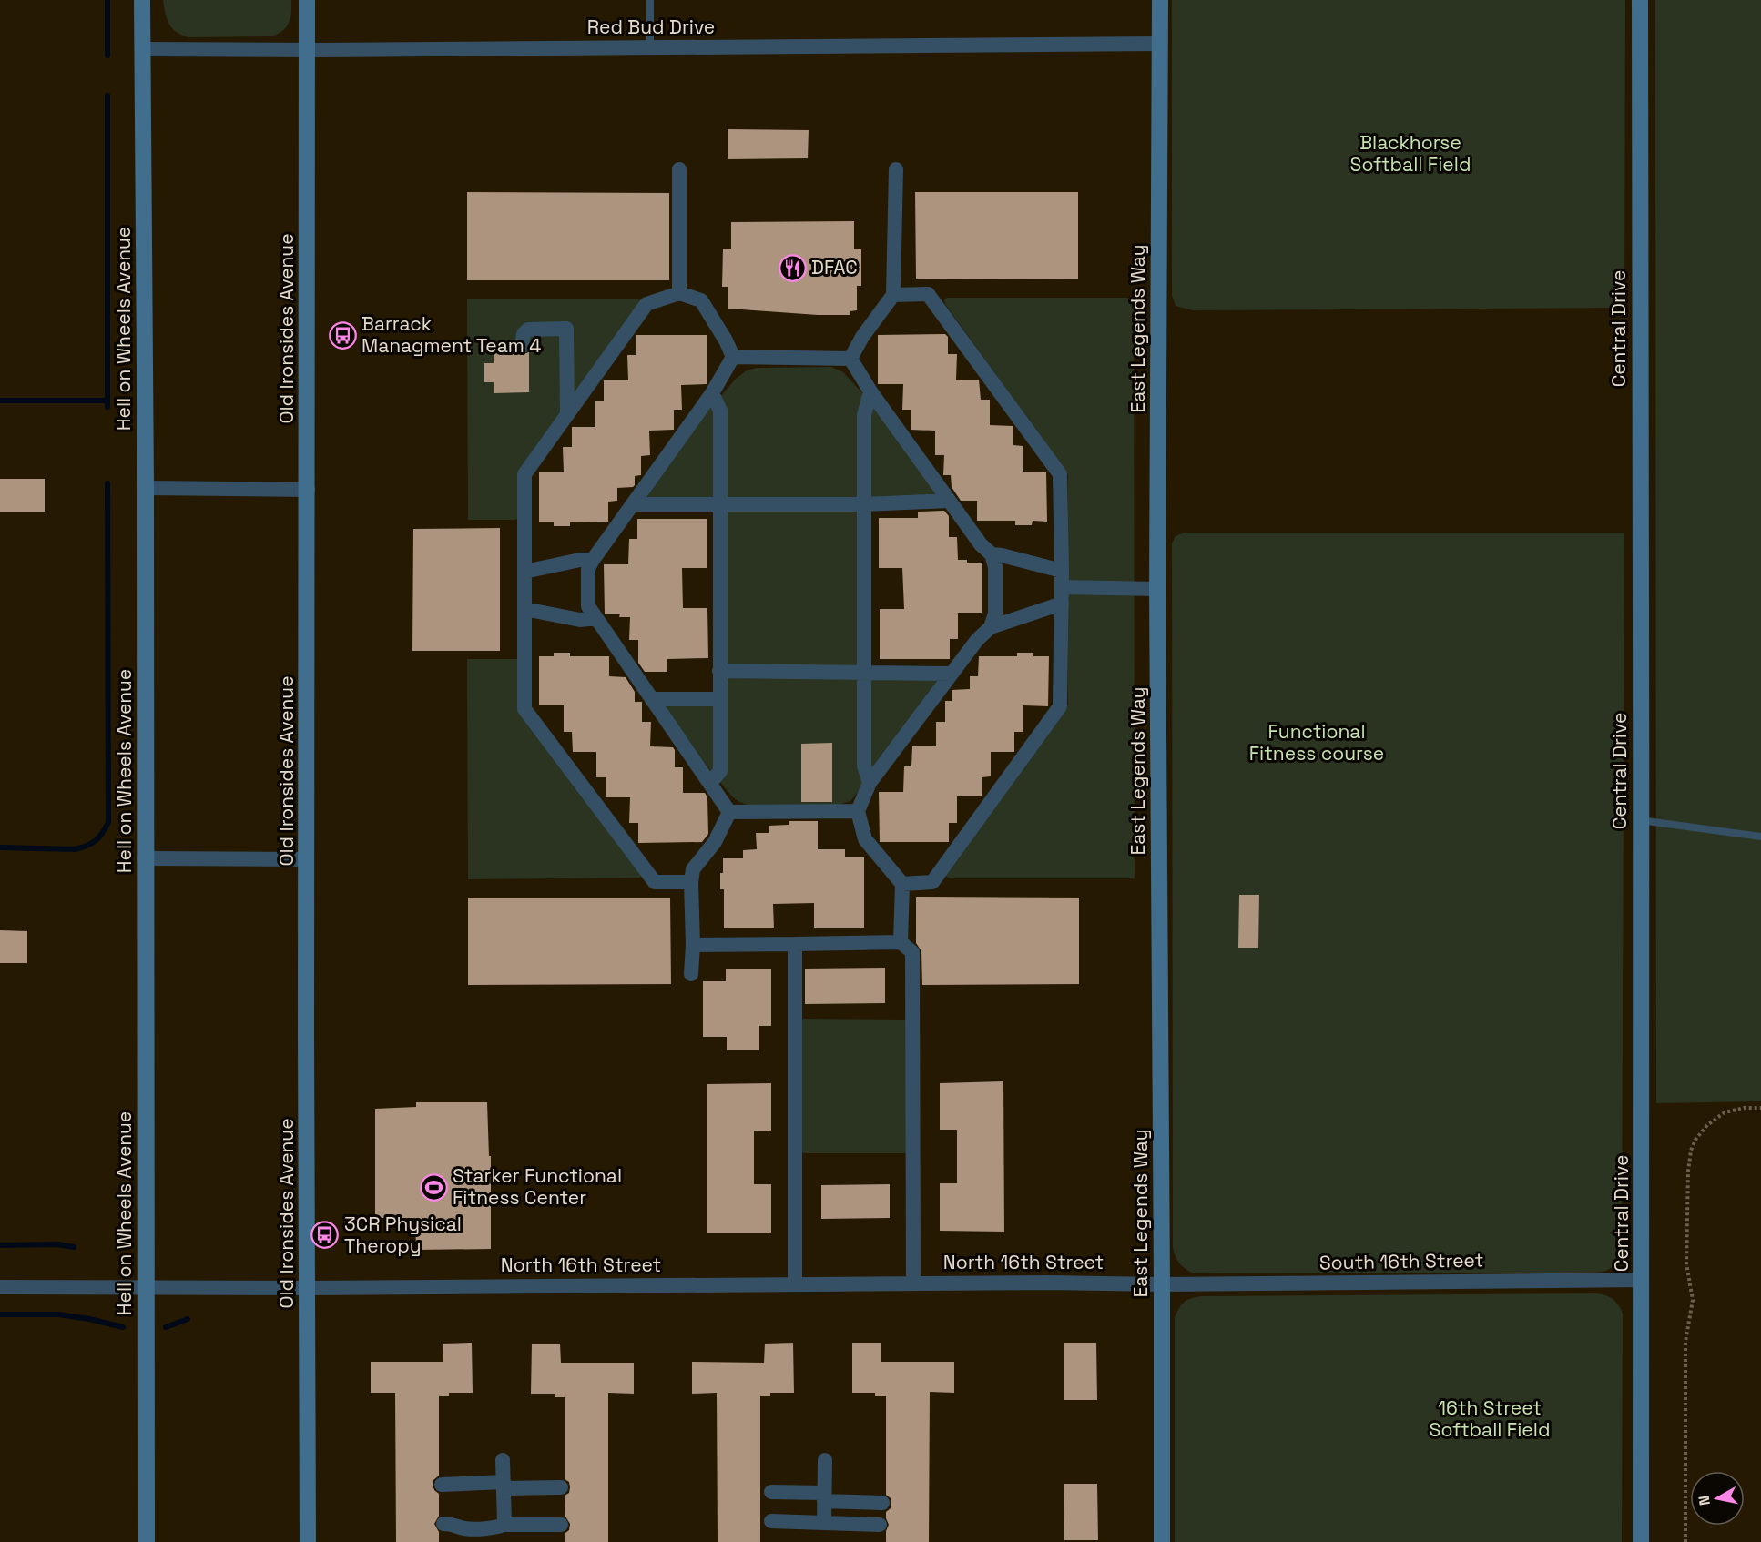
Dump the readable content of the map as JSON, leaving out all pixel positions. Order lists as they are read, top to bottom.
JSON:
{
  "streets": {
    "street": [
      "Red Bud Drive",
      "Hell on Wheels Avenue",
      "Old Ironsides Avenue",
      "East Legends Way",
      "Central Drive",
      "South 16th Street",
      "North 16th Street"
    ]
  },
  "crossings": [
    ["Red Bud Drive", "Hell on Wheels Avenue"],
    ["Red Bud Drive", "Old Ironsides Avenue"],
    ["Red Bud Drive", "East Legends Way"],
    ["Hell on Wheels Avenue", "North 16th Street"],
    ["Old Ironsides Avenue", "North 16th Street"],
    ["East Legends Way", "South 16th Street"],
    ["East Legends Way", "North 16th Street"],
    ["Central Drive", "South 16th Street"],
    ["South 16th Street", "North 16th Street"]
  ],
  "parks": ["Blackhorse Softball Field", "Functional Fitness course", "16th Street Softball Field"],
  "places": {
    "restaurant": ["DFAC"],
    "bus stop": ["Barrack Managment Team 4", "3CR Physical Theropy"],
    "sports": ["Starker Functional Fitness Center"]
  },
  "north": "left"
}
